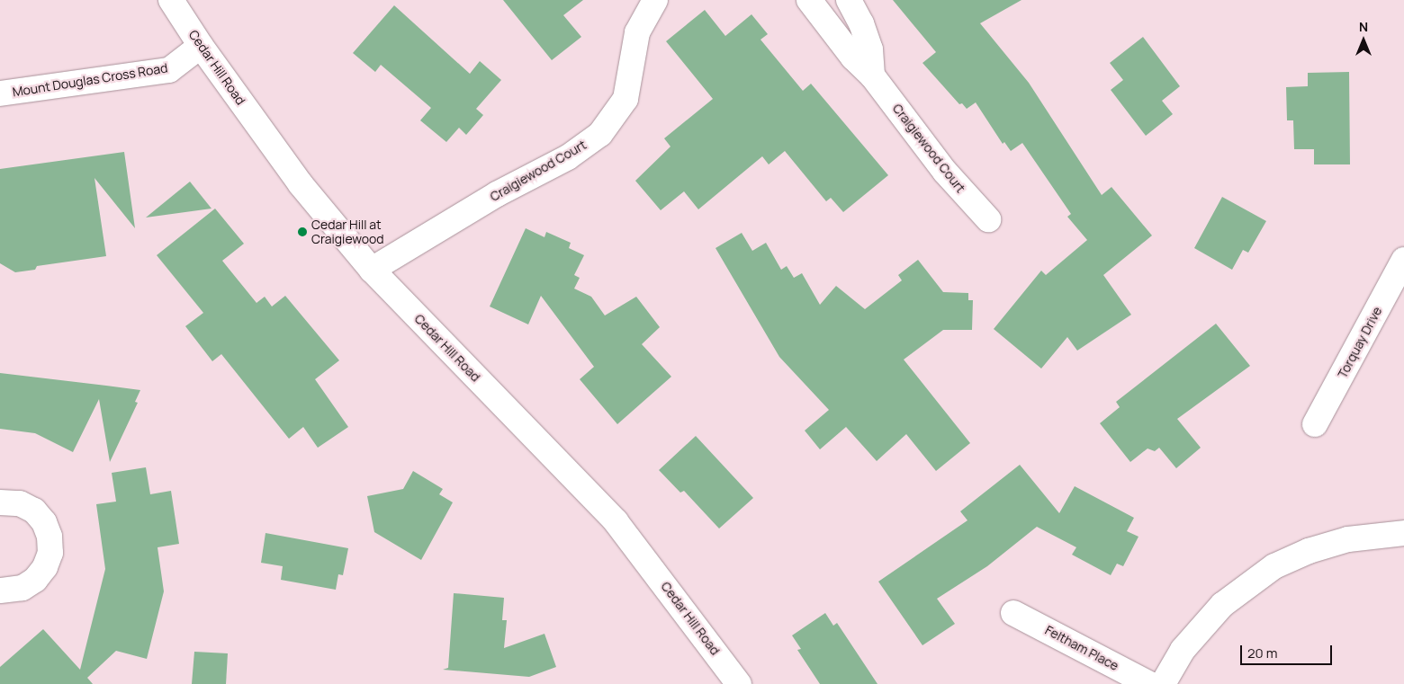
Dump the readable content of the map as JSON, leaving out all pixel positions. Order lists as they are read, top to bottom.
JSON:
{
  "streets": {
    "street": [
      "Cedar Hill Road",
      "Mount Douglas Cross Road",
      "Craigiewood Court",
      "Torquay Drive",
      "Feltham Place"
    ]
  },
  "crossings": [
    ["Cedar Hill Road", "Mount Douglas Cross Road"],
    ["Cedar Hill Road", "Craigiewood Court"]
  ],
  "places": ["Cedar Hill at Craigiewood"],
  "scale_bar": "20 m",
  "north": "top"
}
